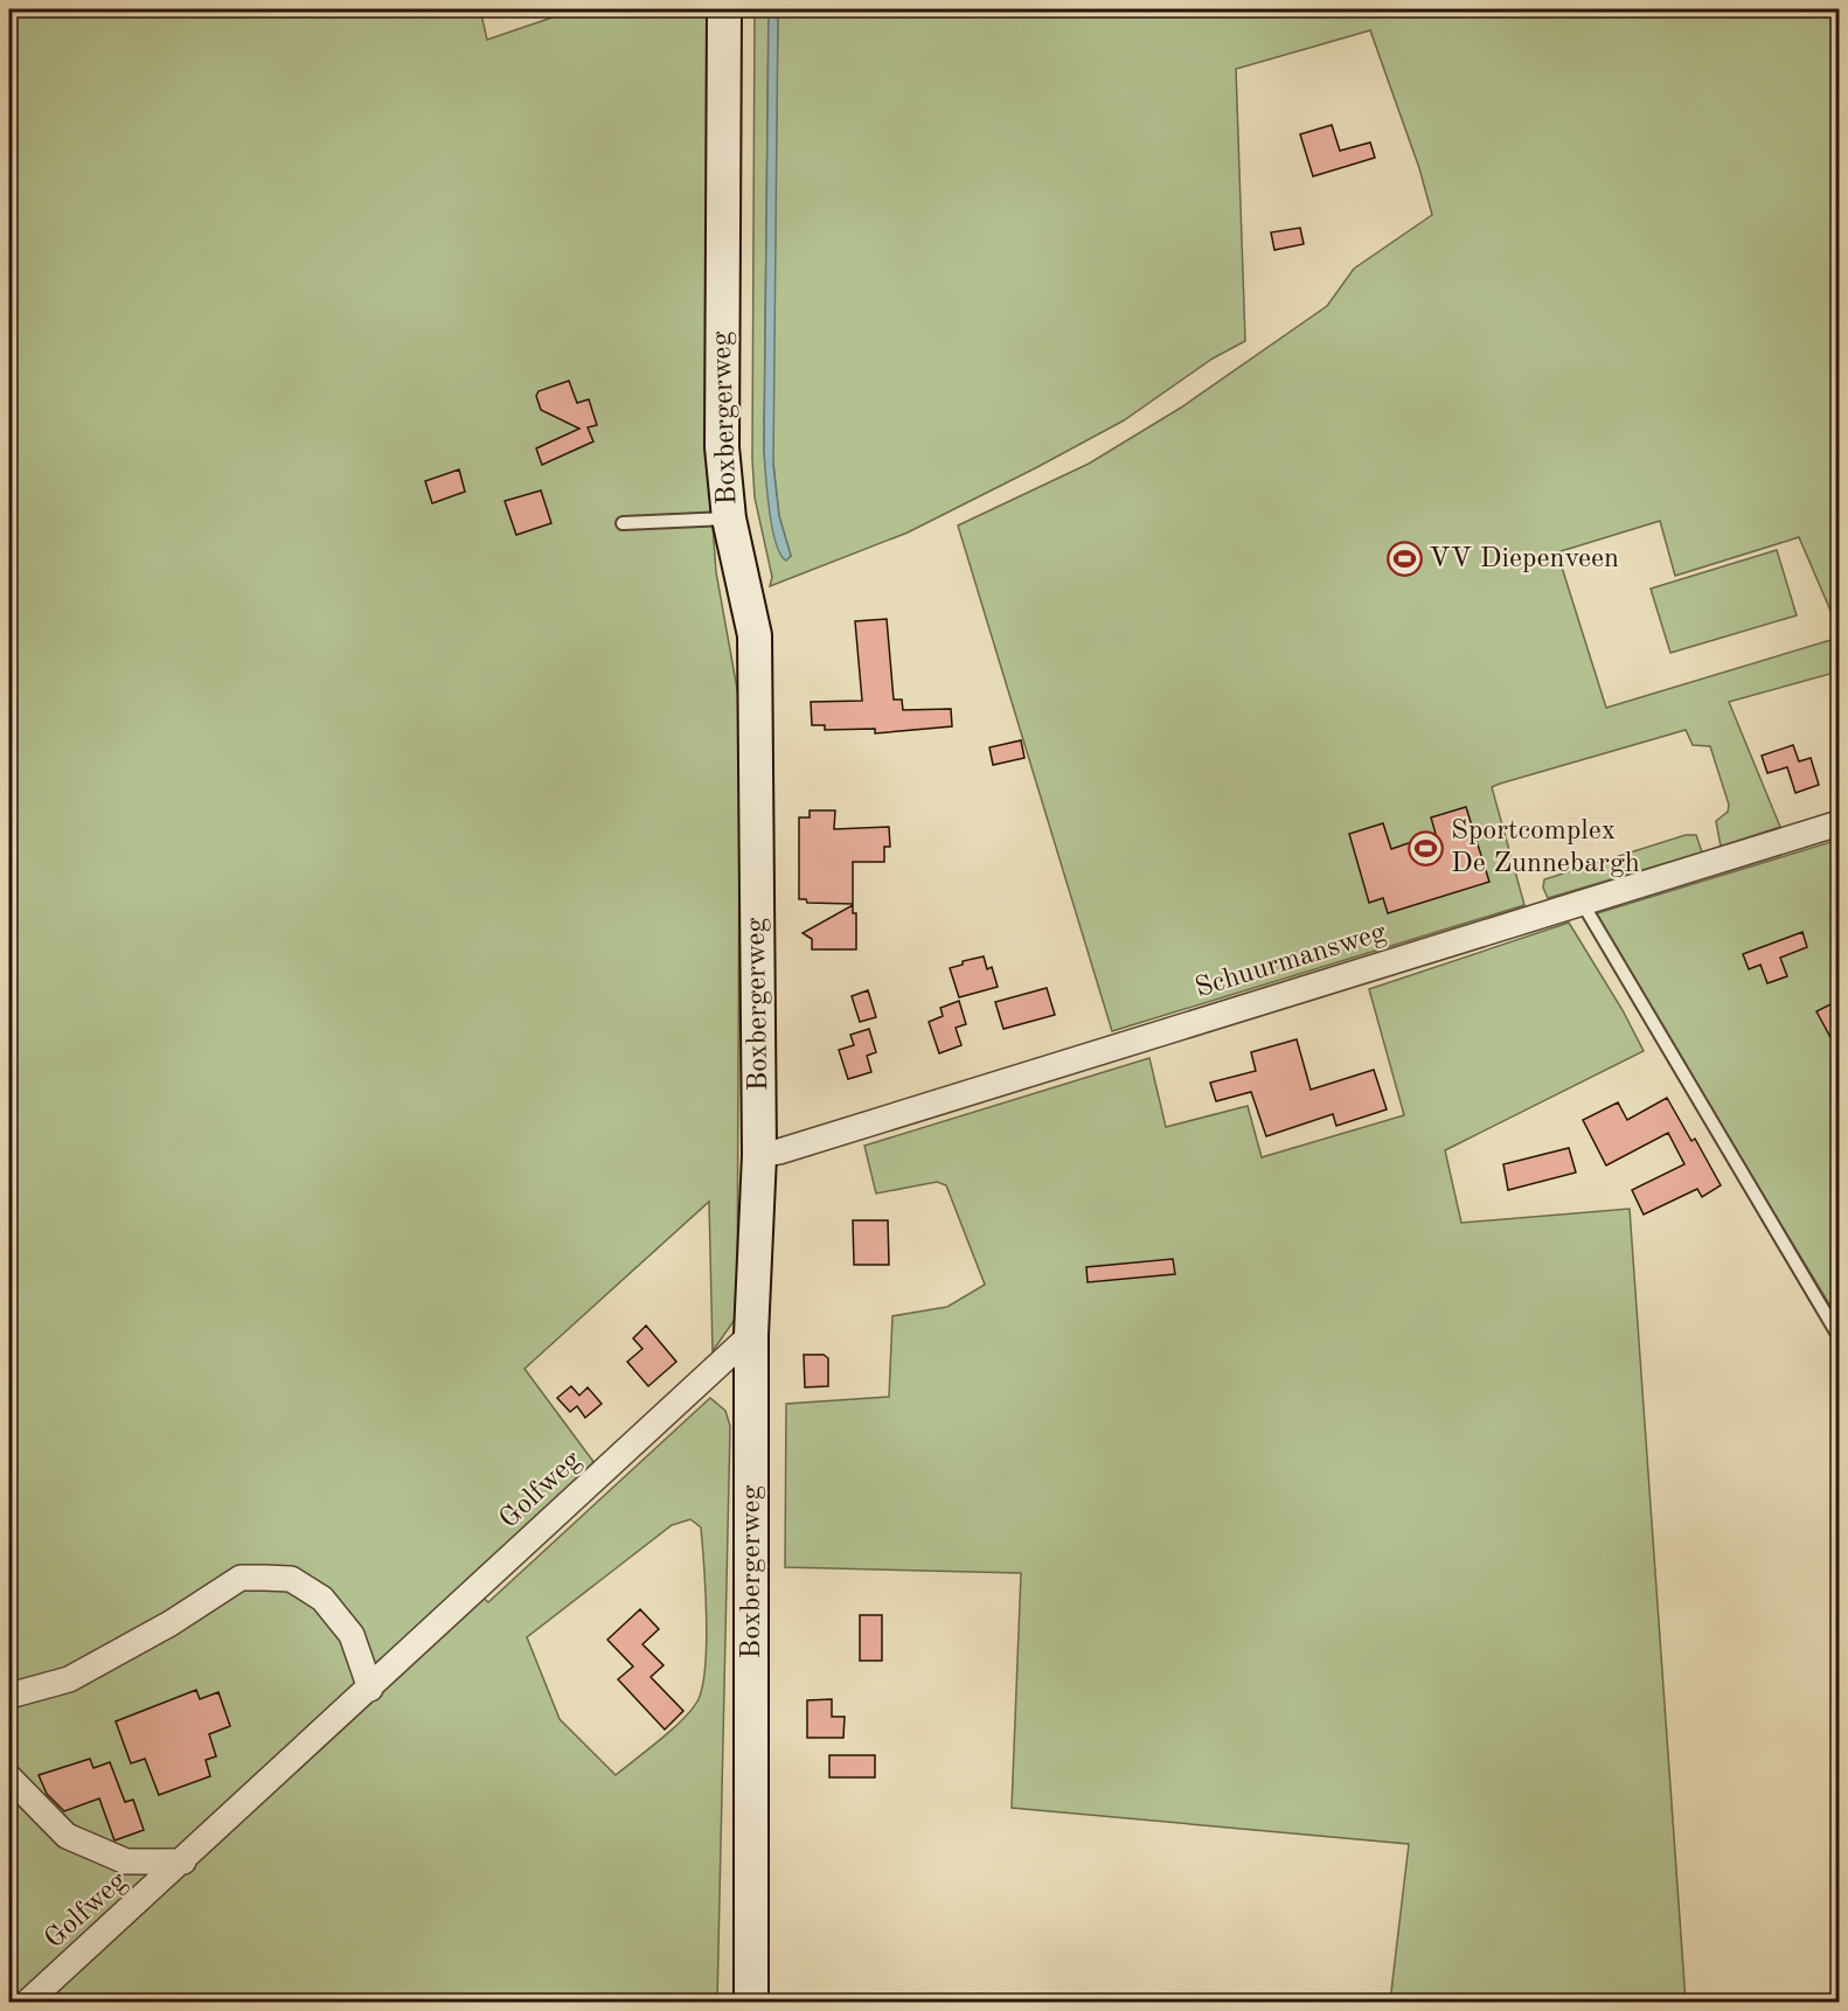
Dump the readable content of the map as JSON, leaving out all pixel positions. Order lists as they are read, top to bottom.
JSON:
{
  "streets": {
    "street": ["Boxbergerweg", "Schuurmansweg", "Golfweg"]
  },
  "crossings": [
    ["Boxbergerweg", "Schuurmansweg"],
    ["Boxbergerweg", "Golfweg"]
  ],
  "places": {
    "sports": ["VV Diepenveen", "Sportcomplex De Zunnebargh"]
  }
}
